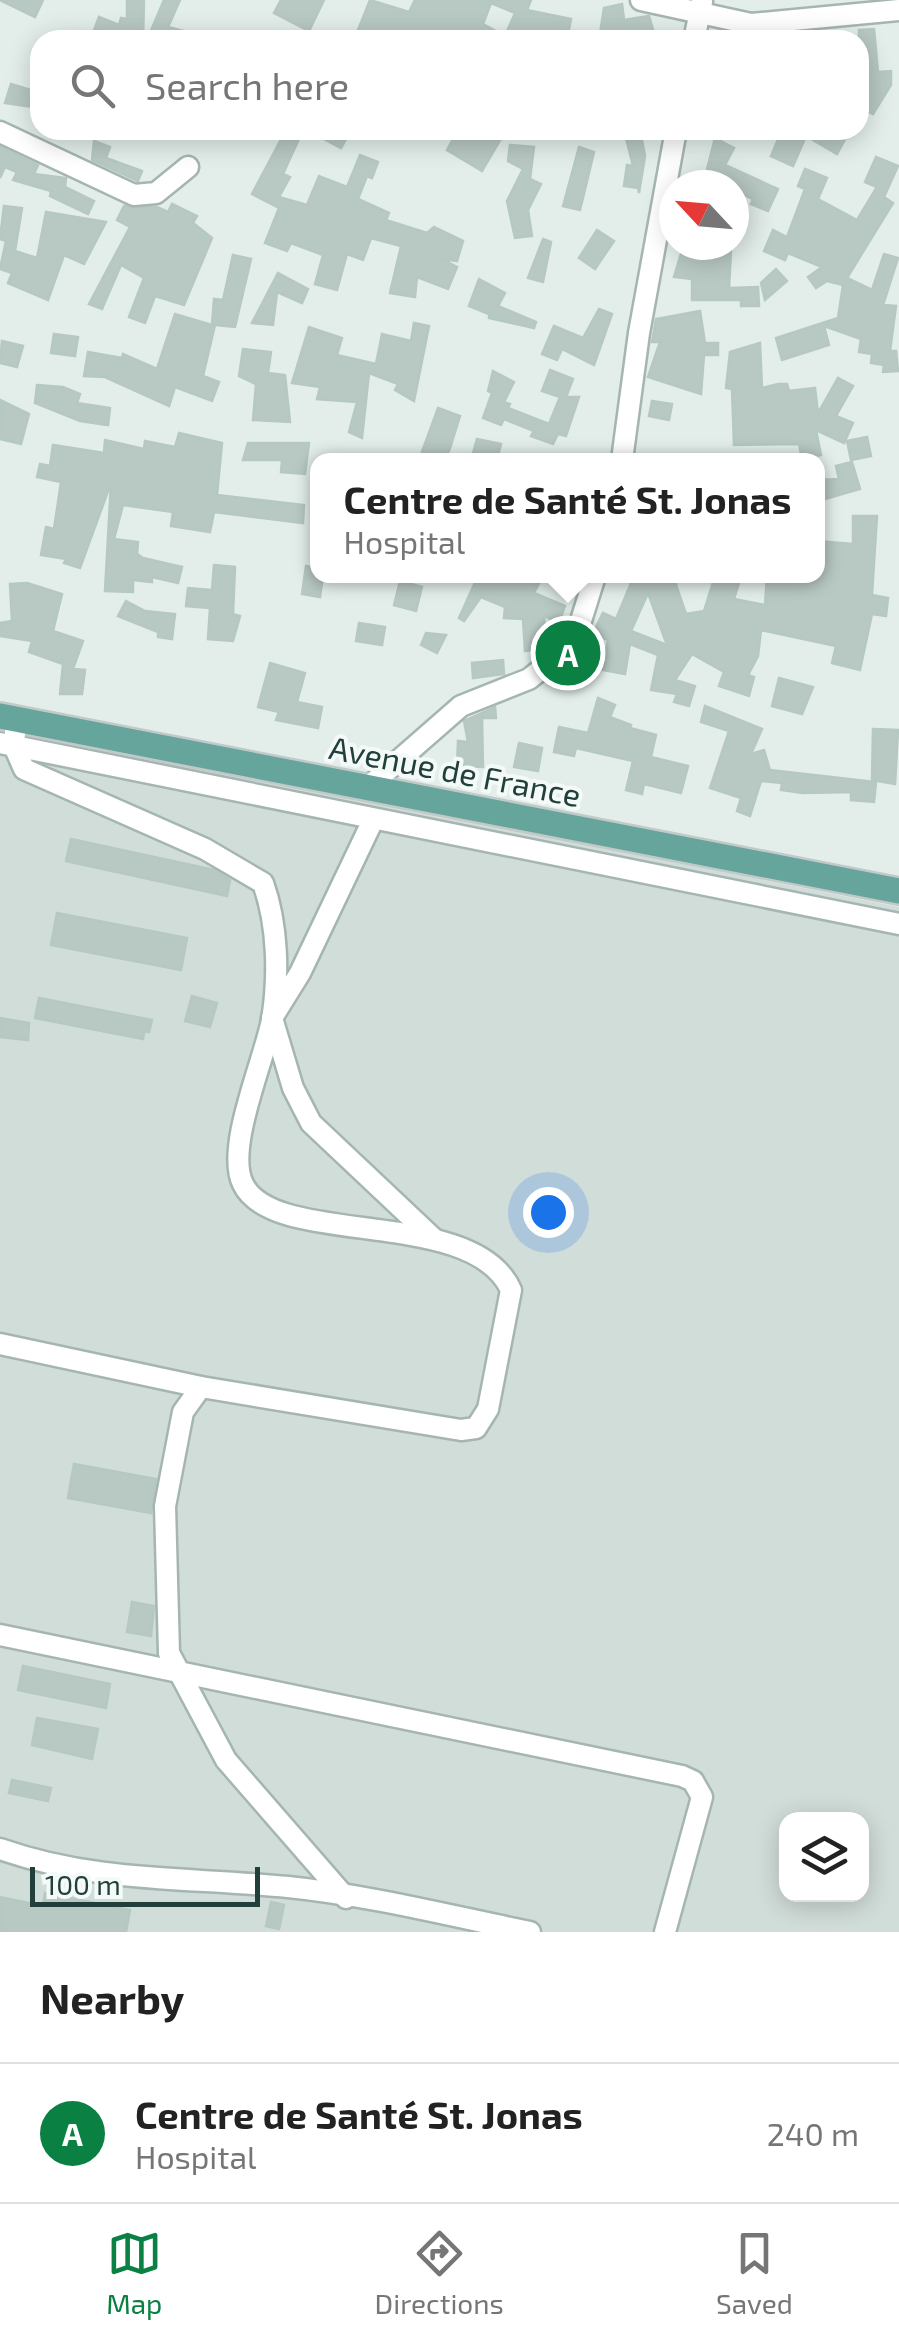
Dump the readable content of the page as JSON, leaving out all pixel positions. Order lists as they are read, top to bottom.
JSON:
{
  "streets": {
    "main road": ["Avenue de France"]
  },
  "scale_bar": "100 m",
  "north": "top left",
  "page": {
    "search": "Search here",
    "popup": ["Centre de Santé St. Jonas", "Hospital"],
    "pins": "A",
    "scale": "100 m",
    "heading": "Nearby",
    "list": [
      {
        "mark": "A",
        "name": "Centre de Santé St. Jonas",
        "note": "Hospital",
        "value": "240 m"
      }
    ],
    "nav": ["Map", "Directions", "Saved"]
  }
}
